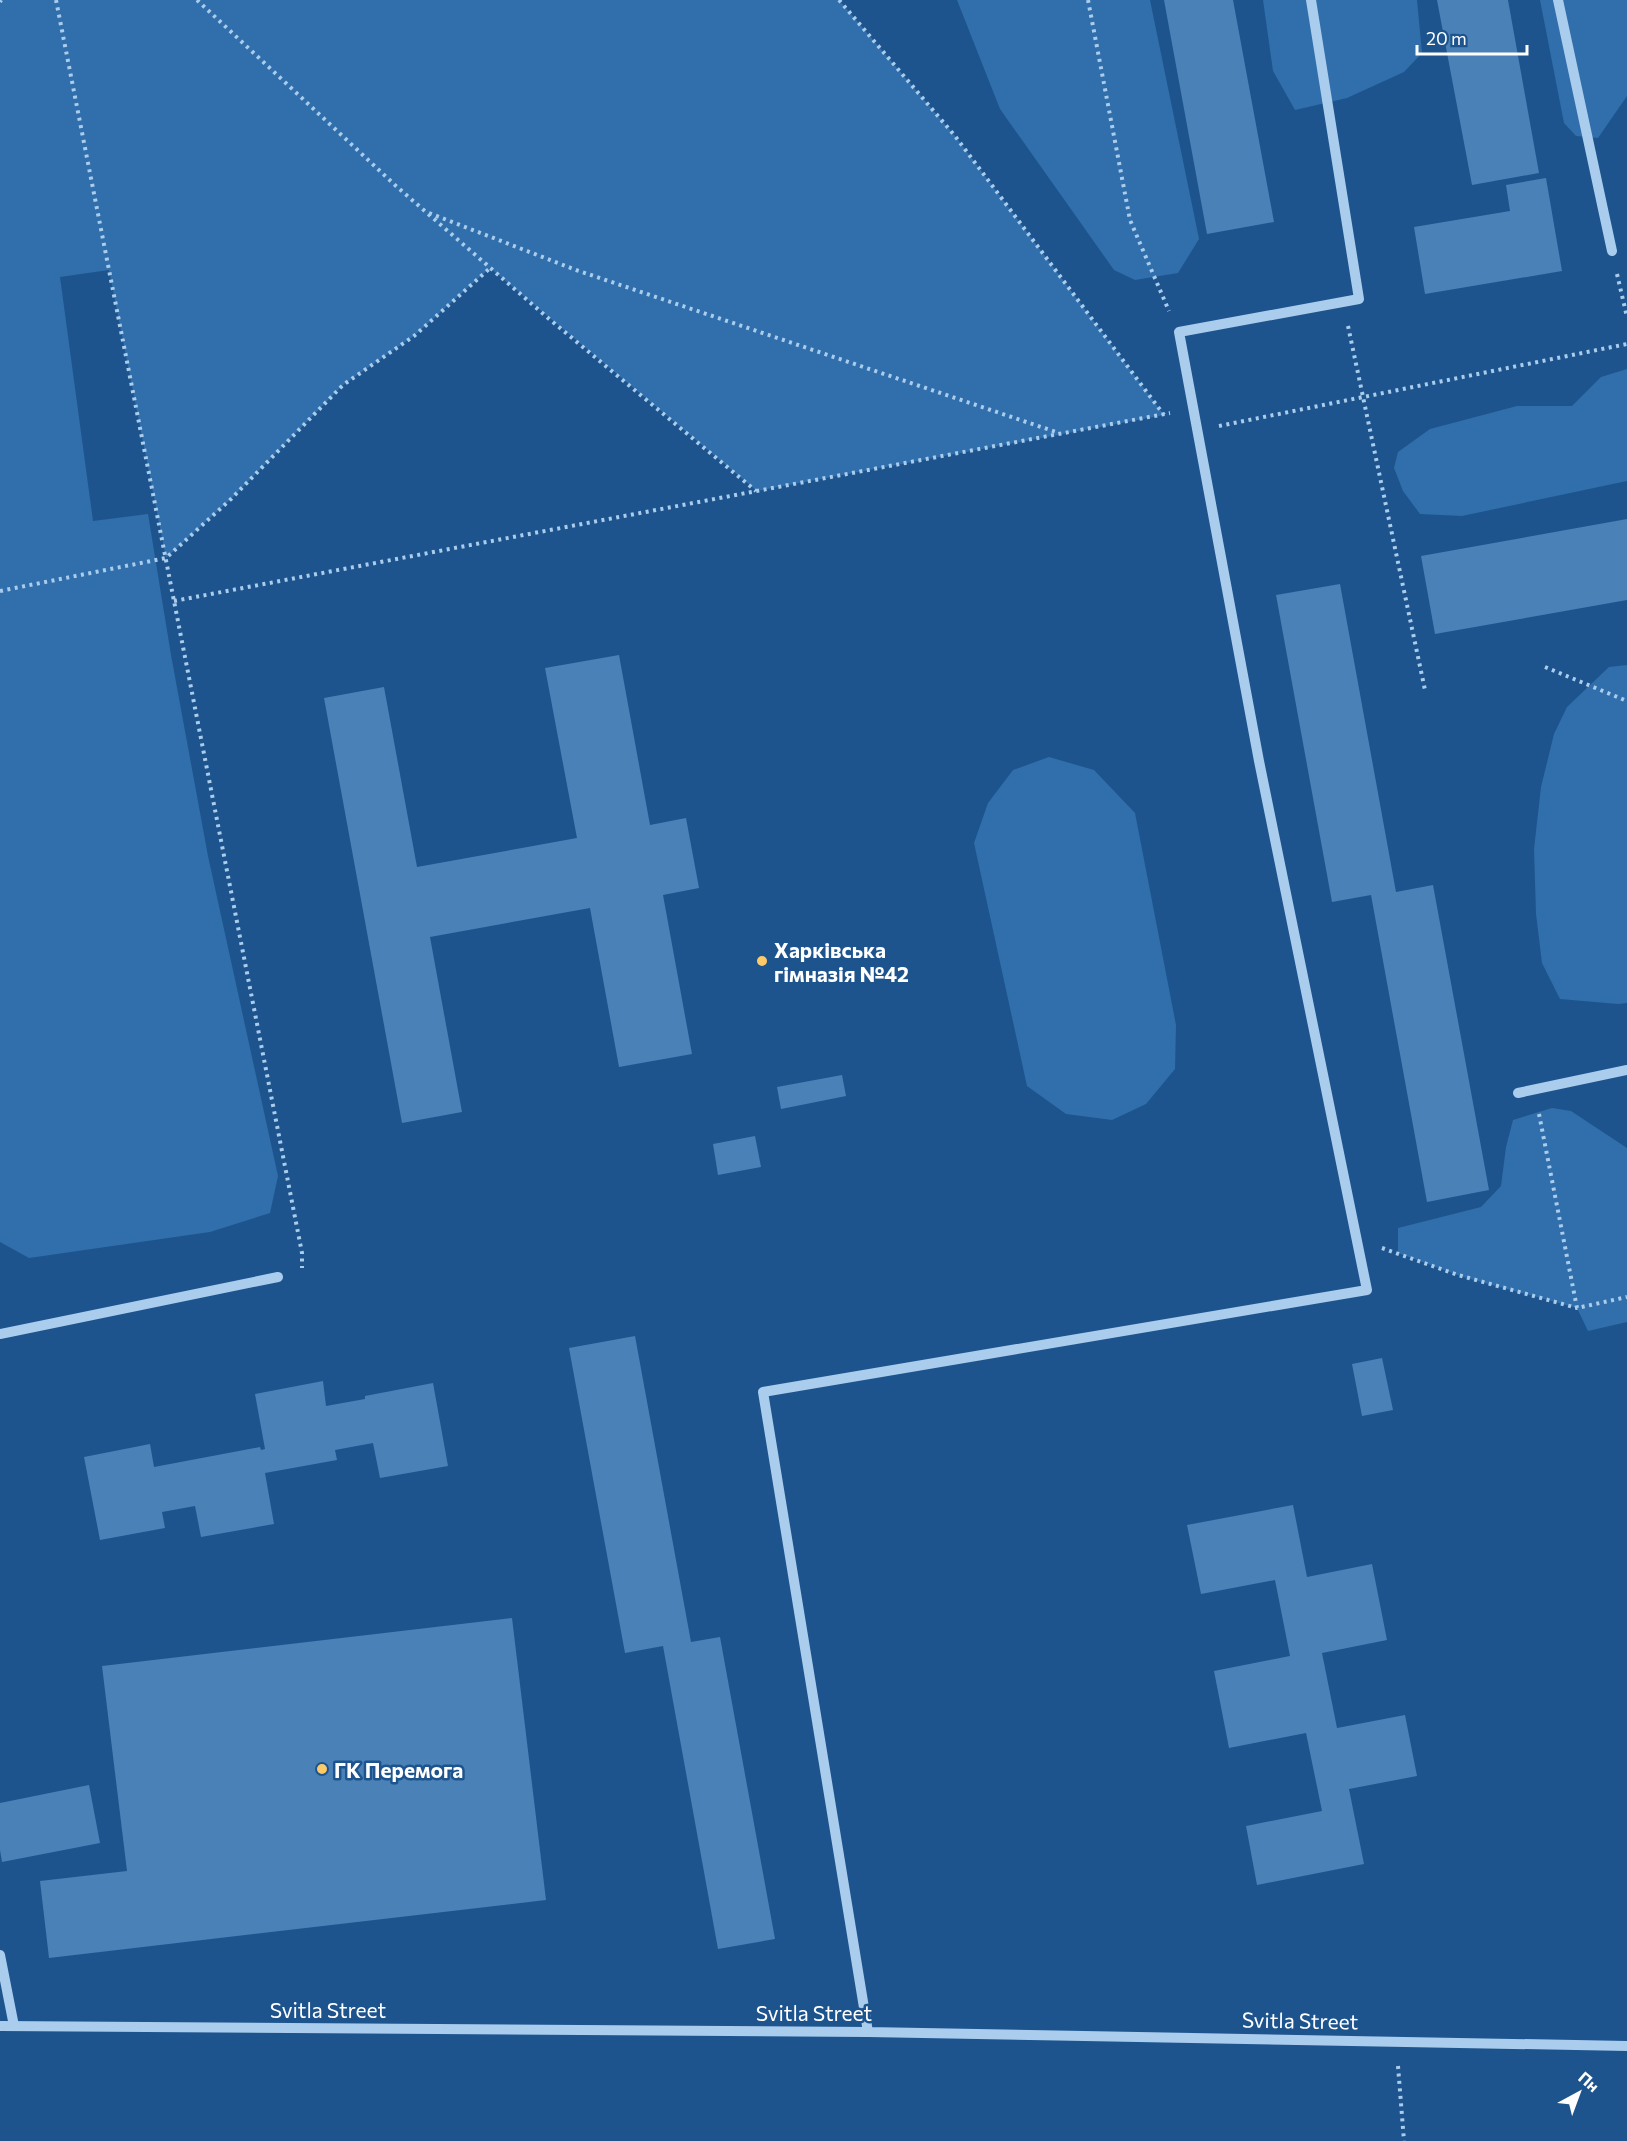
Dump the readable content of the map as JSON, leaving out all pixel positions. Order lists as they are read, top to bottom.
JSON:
{
  "streets": {
    "street": ["Svitla Street"]
  },
  "places": ["Харківська гімназія №42", "ГК Перемога"],
  "scale_bar": "20 m",
  "north": "top right"
}
